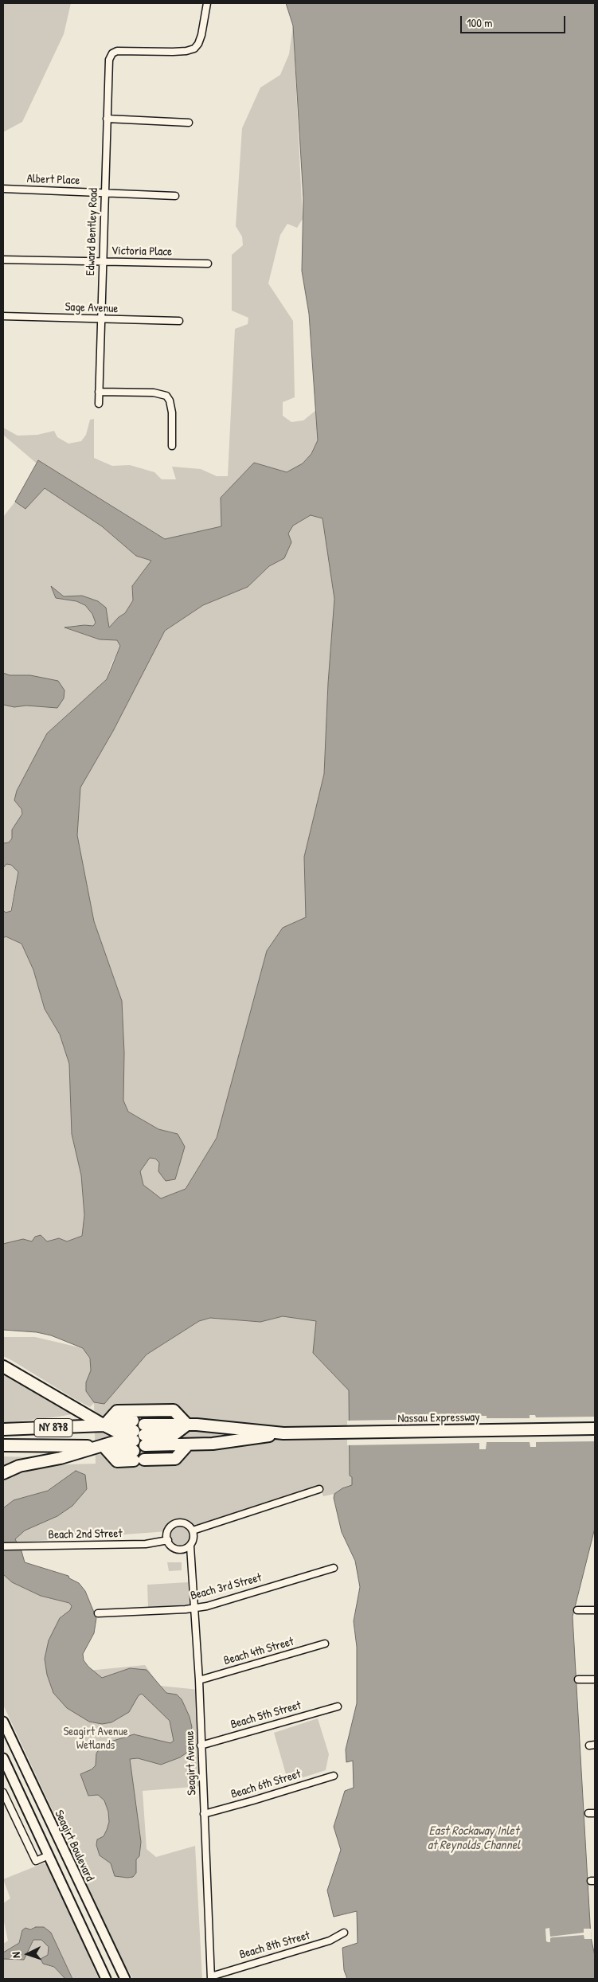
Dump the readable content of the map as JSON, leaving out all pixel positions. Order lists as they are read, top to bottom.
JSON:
{
  "streets": {
    "highway": ["Nassau Expressway", "NY 878"],
    "main road": ["Seagirt Boulevard"],
    "street": [
      "Albert Place",
      "Edward Bentley Road",
      "Victoria Place",
      "Sage Avenue",
      "Beach 2nd Street",
      "Beach 3rd Street",
      "Beach 4th Street",
      "Beach 5th Street",
      "Seagirt Avenue",
      "Beach 6th Street",
      "Beach 8th Street"
    ]
  },
  "crossings": [
    ["Albert Place", "Edward Bentley Road"],
    ["Edward Bentley Road", "Victoria Place"],
    ["Edward Bentley Road", "Sage Avenue"],
    ["Beach 2nd Street", "Seagirt Avenue"],
    ["Beach 3rd Street", "Seagirt Avenue"],
    ["Beach 4th Street", "Seagirt Avenue"],
    ["Beach 5th Street", "Seagirt Avenue"],
    ["Seagirt Avenue", "Beach 6th Street"],
    ["Seagirt Avenue", "Beach 8th Street"]
  ],
  "water": ["East Rockaway Inlet at Reynolds Channel"],
  "parks": ["Seagirt Avenue Wetlands"],
  "scale_bar": "100 m",
  "north": "left"
}
